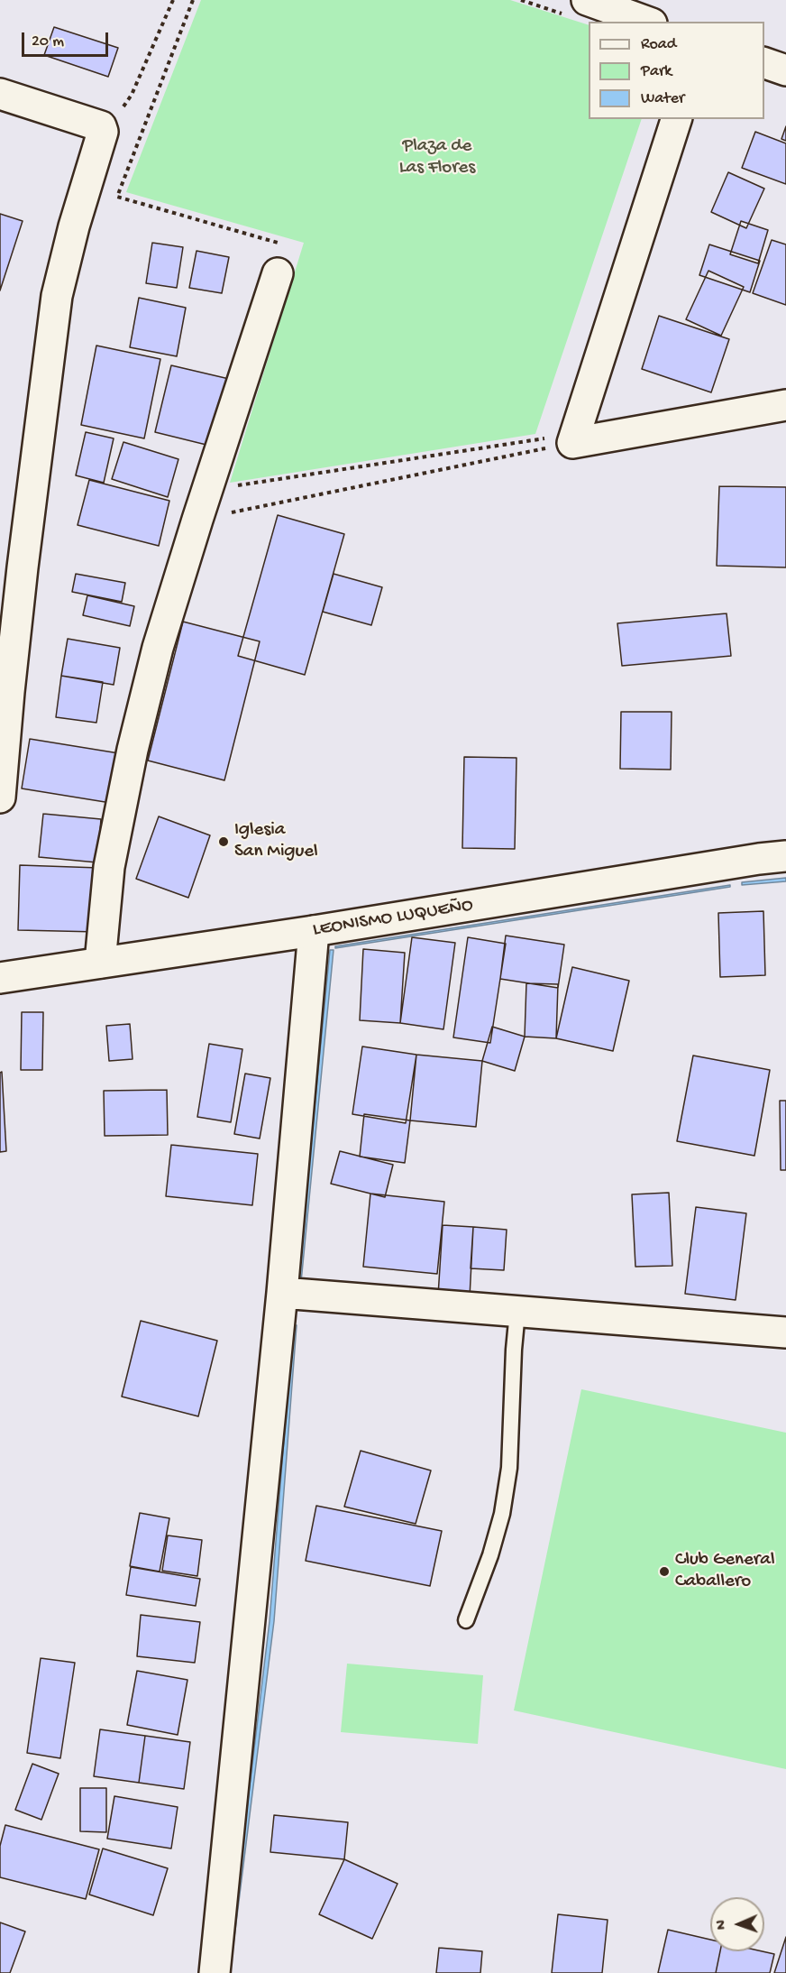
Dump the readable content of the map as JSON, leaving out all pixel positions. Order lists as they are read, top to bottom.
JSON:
{
  "streets": {
    "street": ["LEONISMO LUQUEÑO"]
  },
  "parks": ["Plaza de Las Flores"],
  "places": ["Iglesia San Miguel", "Club General Caballero"],
  "legend": ["Road", "Park", "Water"],
  "scale_bar": "20 m",
  "north": "left"
}
